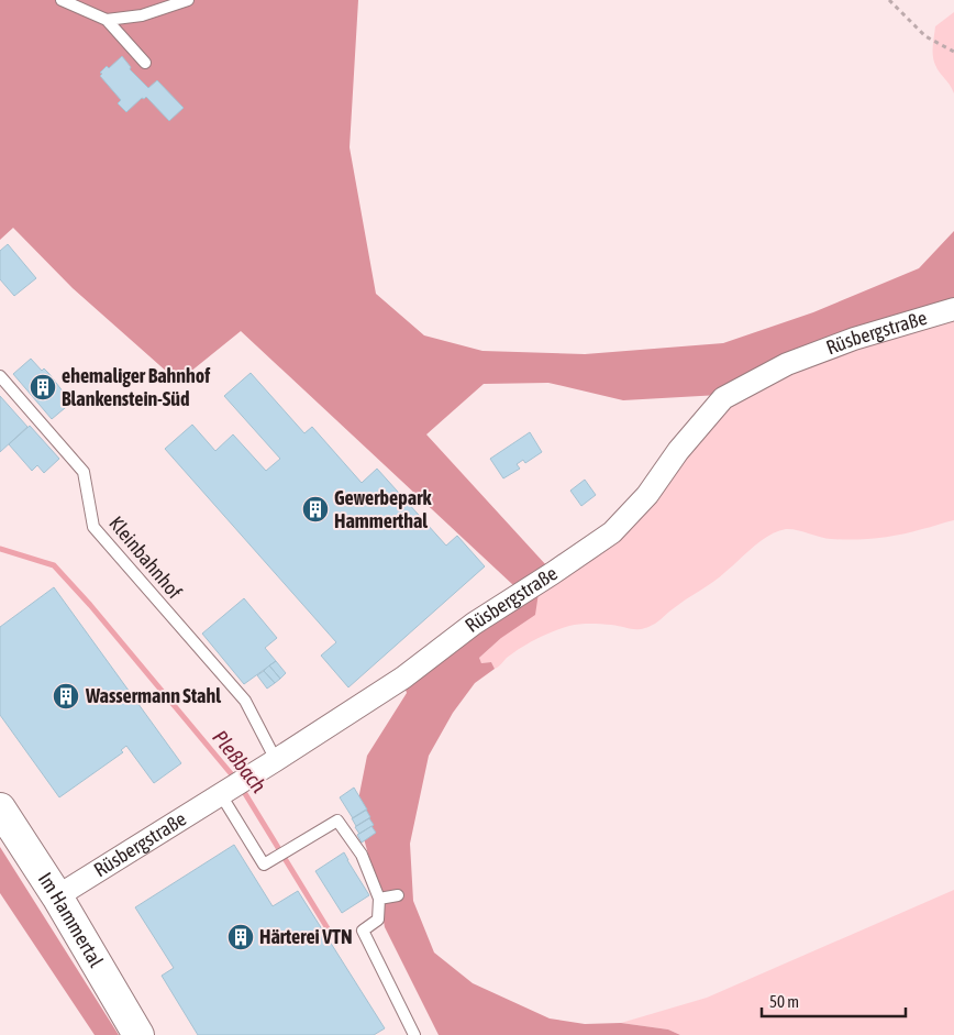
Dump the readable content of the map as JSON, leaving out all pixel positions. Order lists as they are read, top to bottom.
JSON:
{
  "streets": {
    "main road": ["Im Hammertal"],
    "street": ["Rüsbergstraße"],
    "lane": ["Kleinbahnhof"]
  },
  "crossings": [
    ["Rüsbergstraße", "Kleinbahnhof"],
    ["Rüsbergstraße", "Im Hammertal"]
  ],
  "water": ["Pleßbach"],
  "places": {
    "building": [
      "ehemaliger Bahnhof Blankenstein-Süd",
      "Gewerbepark Hammerthal",
      "Wassermann Stahl",
      "Härterei VTN"
    ]
  },
  "scale_bar": "50 m"
}
